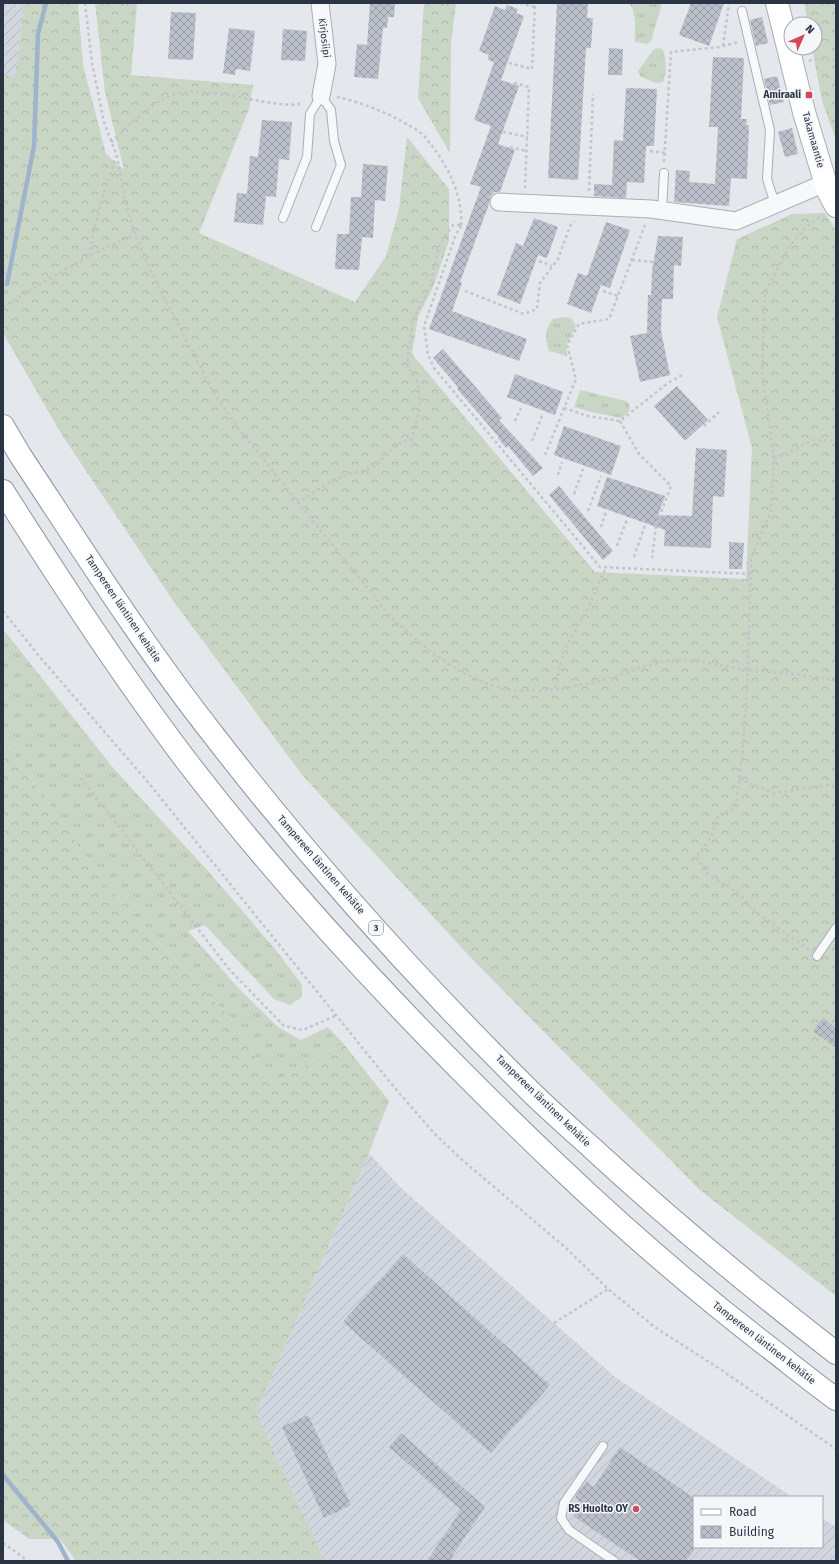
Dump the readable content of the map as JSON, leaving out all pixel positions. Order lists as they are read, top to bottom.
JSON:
{
  "streets": {
    "main road": ["Takamaantie", "Tampereen läntinen kehätie", "3"],
    "street": ["Kirjosiipi"]
  },
  "places": {
    "transit": ["Amiraali"],
    "other": ["RS Huolto OY"]
  },
  "legend": ["Road", "Building"],
  "north": "top right"
}
